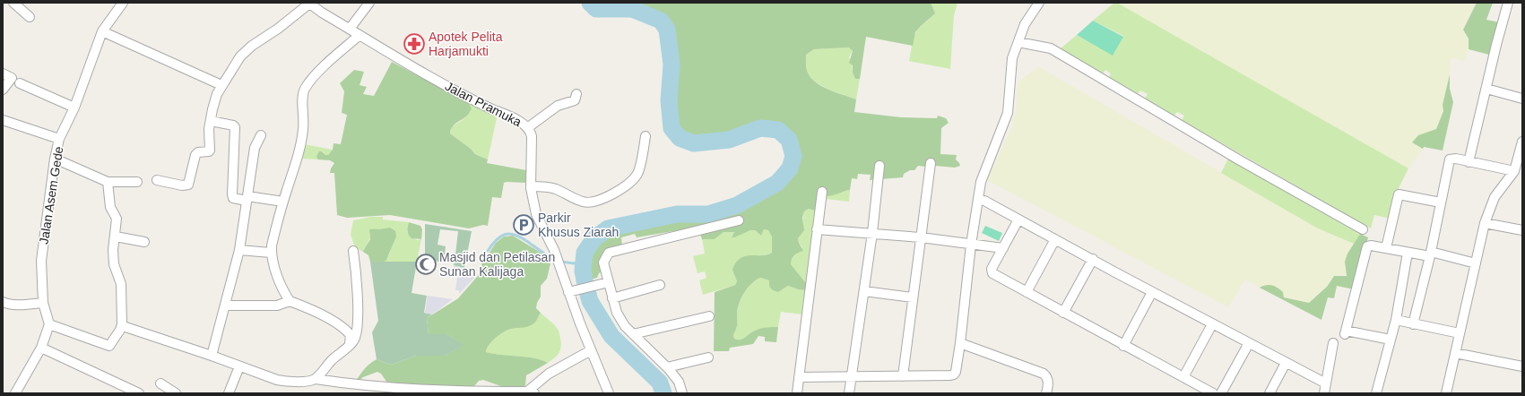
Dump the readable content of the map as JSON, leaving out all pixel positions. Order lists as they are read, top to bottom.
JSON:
{
  "streets": {
    "street": ["Jalan Pramuka", "Jalan Asem Gede"]
  },
  "places": {
    "pharmacy": ["Apotek Pelita Harjamukti"],
    "parking": ["Parkir Khusus Ziarah"],
    "mosque": ["Masjid dan Petilasan Sunan Kalijaga"]
  }
}
